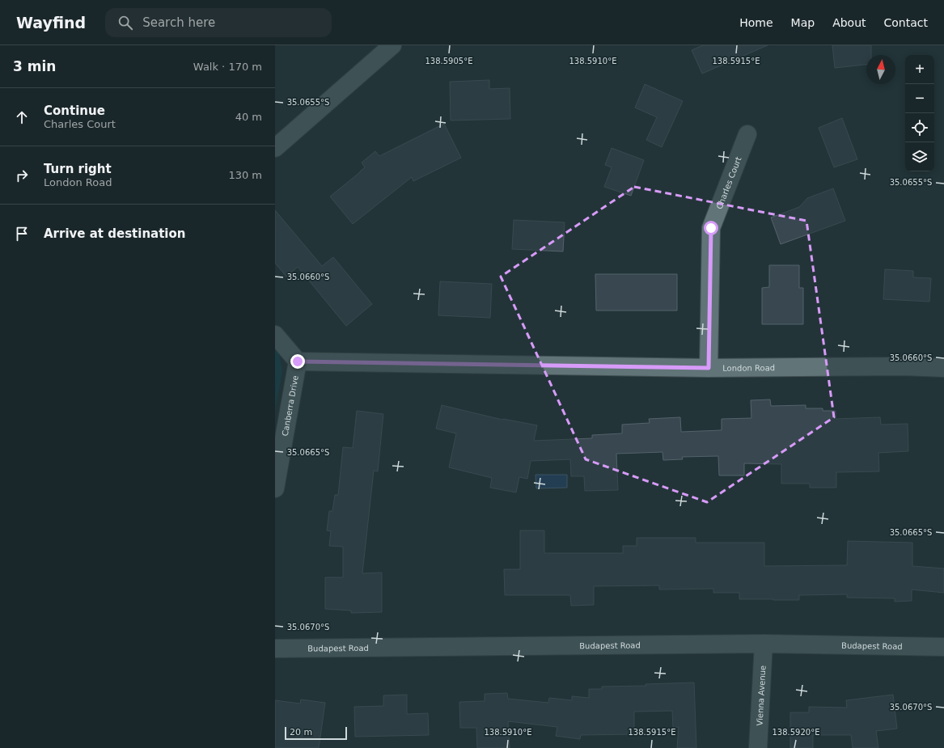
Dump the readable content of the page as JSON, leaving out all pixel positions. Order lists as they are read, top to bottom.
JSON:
{
  "streets": {
    "street": [
      "Charles Court",
      "London Road",
      "Canberra Drive",
      "Budapest Road",
      "Vienna Avenue"
    ]
  },
  "crossings": [
    ["Charles Court", "London Road"],
    ["London Road", "Canberra Drive"],
    ["Budapest Road", "Vienna Avenue"]
  ],
  "scale_bar": "20 m",
  "north": "top",
  "page": {
    "header": "Wayfind",
    "search": "Search here",
    "nav": [
      "Home",
      "Map",
      "About",
      "Contact"
    ],
    "heading": ["3 min", "Walk · 170 m"],
    "map_buttons": ["+", "−"],
    "list": [
      ["Continue", "Charles Court", "40 m"],
      ["Turn right", "London Road", "130 m"],
      "Arrive at destination"
    ],
    "scale": "20 m"
  },
  "coordinates": [
    "138.5905°E",
    "138.5910°E",
    "138.5915°E",
    "35.0655°S",
    "35.0660°S",
    "35.0665°S",
    "35.0670°S",
    "138.5920°E"
  ]
}
